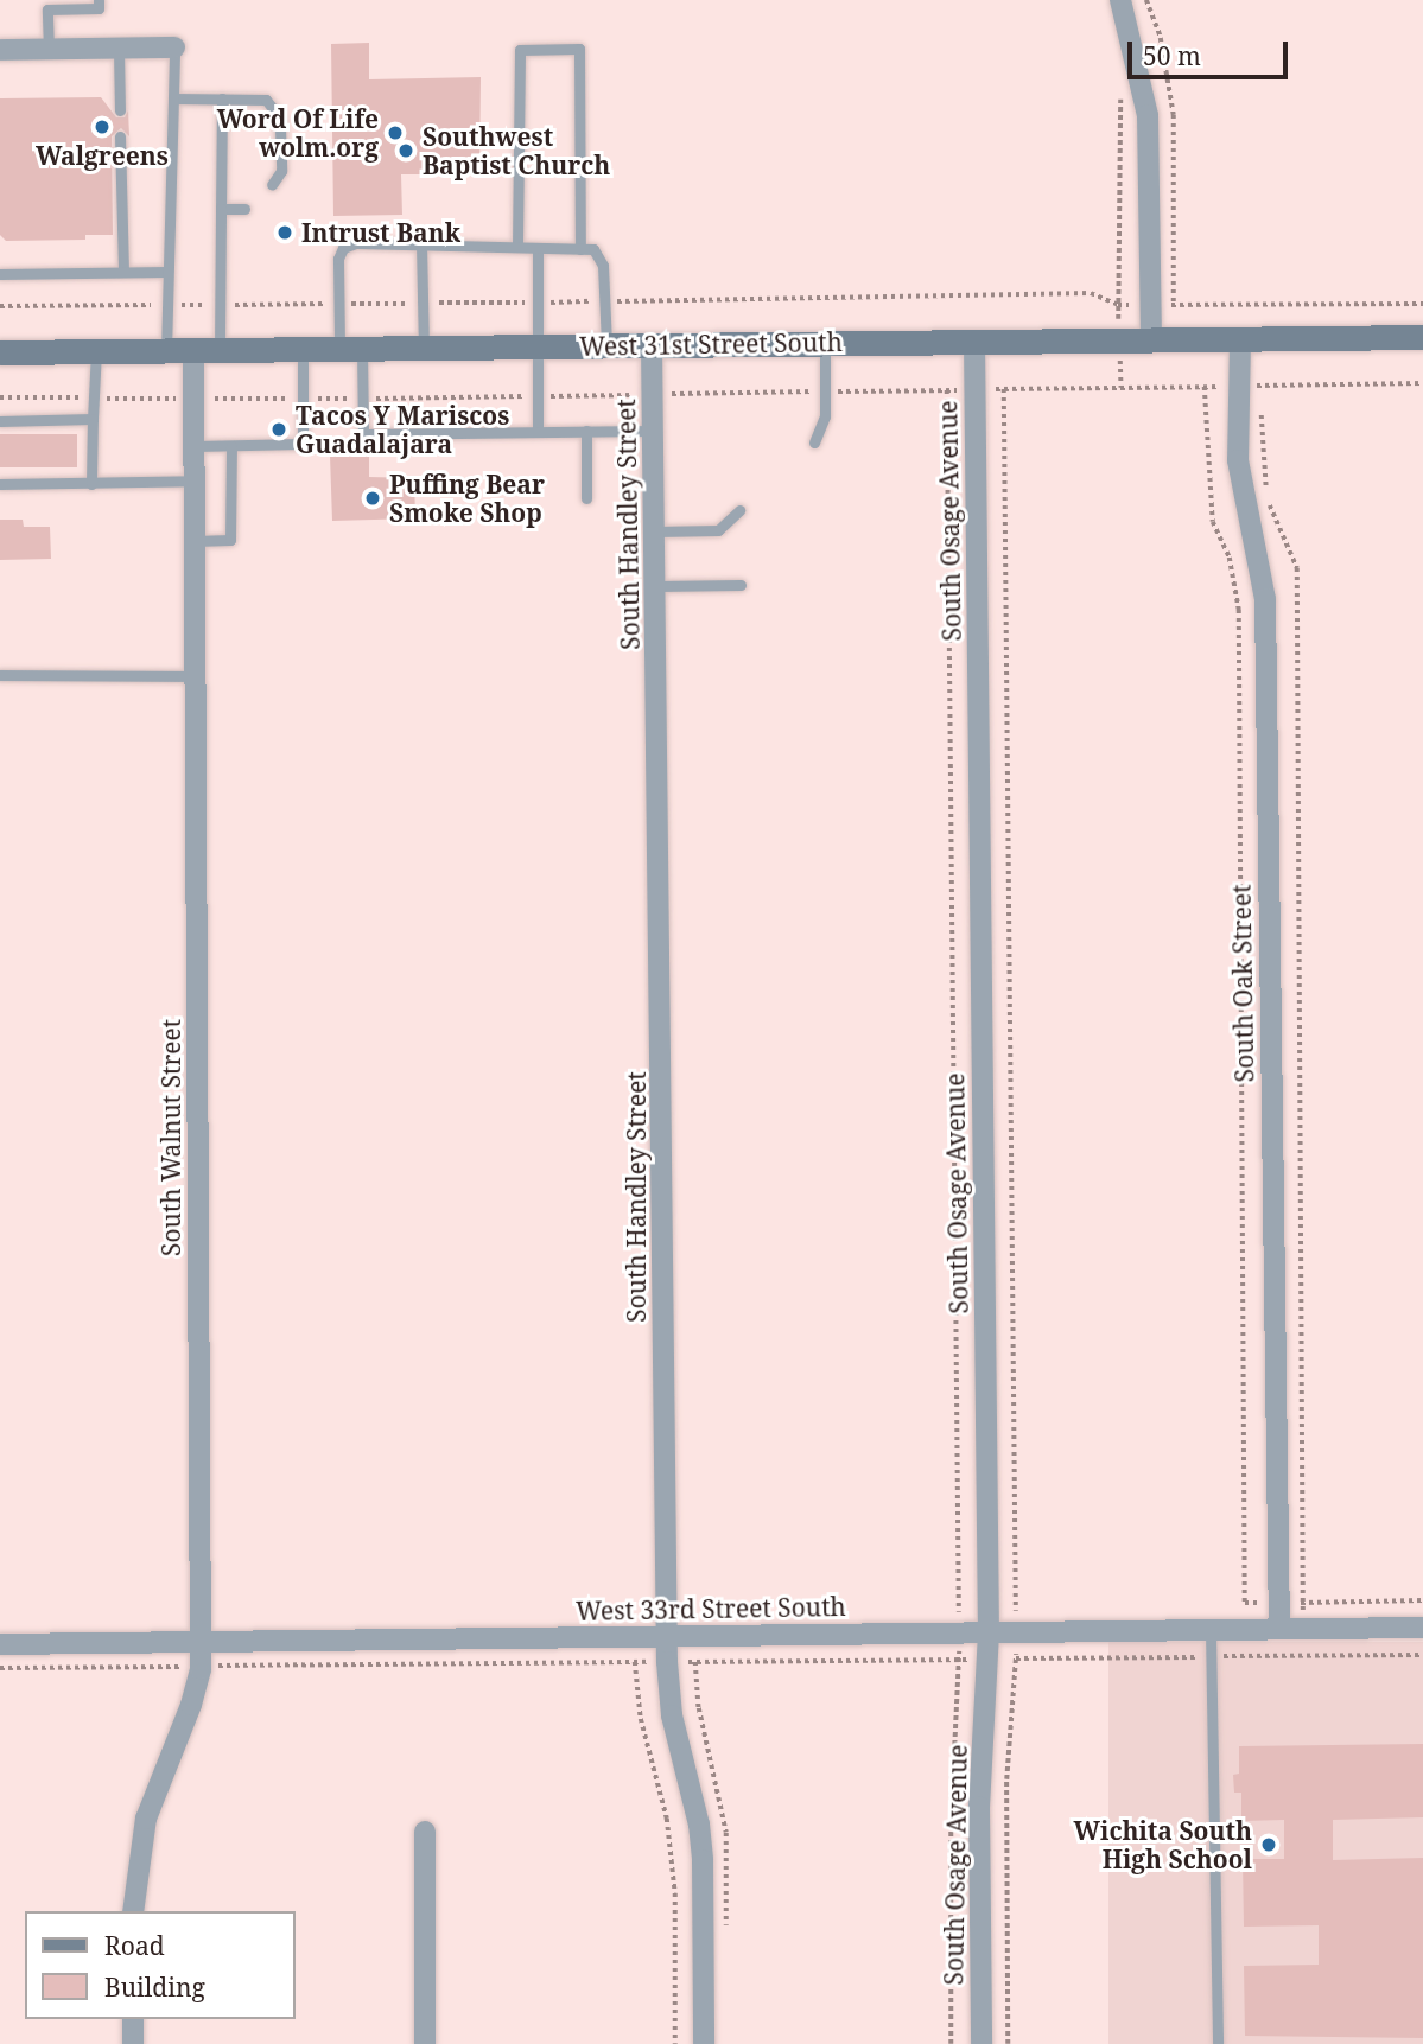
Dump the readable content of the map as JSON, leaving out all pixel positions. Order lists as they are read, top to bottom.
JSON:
{
  "streets": {
    "street": [
      "West 31st Street South",
      "South Osage Avenue",
      "South Handley Street",
      "South Oak Street",
      "South Walnut Street",
      "West 33rd Street South"
    ]
  },
  "crossings": [
    ["West 31st Street South", "South Osage Avenue"],
    ["West 31st Street South", "South Handley Street"],
    ["West 31st Street South", "South Oak Street"],
    ["West 31st Street South", "South Walnut Street"],
    ["South Osage Avenue", "West 33rd Street South"],
    ["South Handley Street", "West 33rd Street South"],
    ["South Oak Street", "West 33rd Street South"],
    ["South Walnut Street", "West 33rd Street South"]
  ],
  "places": [
    "Walgreens",
    "Word Of Life wolm.org",
    "Southwest Baptist Church",
    "Intrust Bank",
    "Tacos Y Mariscos Guadalajara",
    "Puffing Bear Smoke Shop",
    "Wichita South High School"
  ],
  "legend": ["Road", "Building"],
  "scale_bar": "50 m"
}
